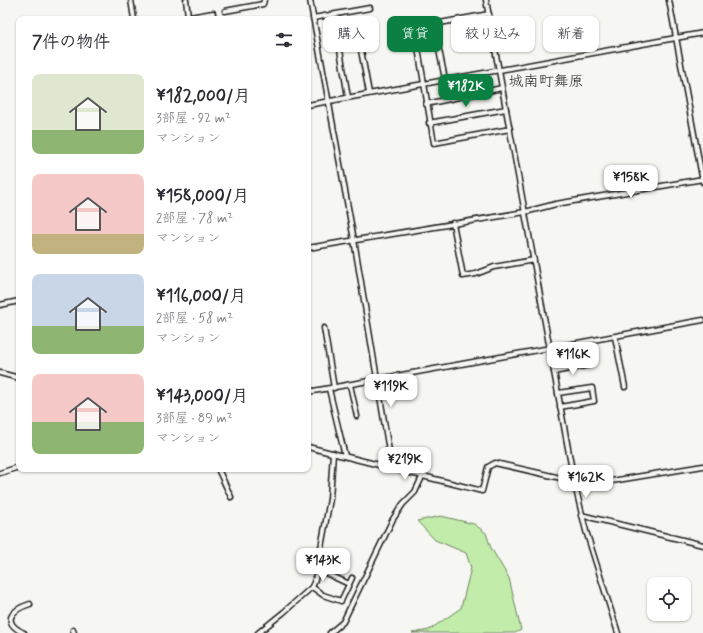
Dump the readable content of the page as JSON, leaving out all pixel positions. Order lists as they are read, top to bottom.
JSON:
{
  "districts": ["城南町舞原"],
  "page": {
    "chip": [
      "購入",
      "賃貸",
      "絞り込み",
      "新着"
    ],
    "heading": "7件の物件",
    "list": [
      {
        "name": "¥182,000/月",
        "note": "3部屋 · 92 m² · マンション"
      },
      {
        "name": "¥158,000/月",
        "note": "2部屋 · 78 m² · マンション"
      },
      {
        "name": "¥116,000/月",
        "note": "2部屋 · 58 m² · マンション"
      },
      {
        "name": "¥143,000/月",
        "note": "3部屋 · 89 m² · マンション"
      }
    ],
    "price": [
      "¥182K",
      "¥158K",
      "¥116K",
      "¥119K",
      "¥219K",
      "¥162K",
      "¥143K"
    ]
  }
}
